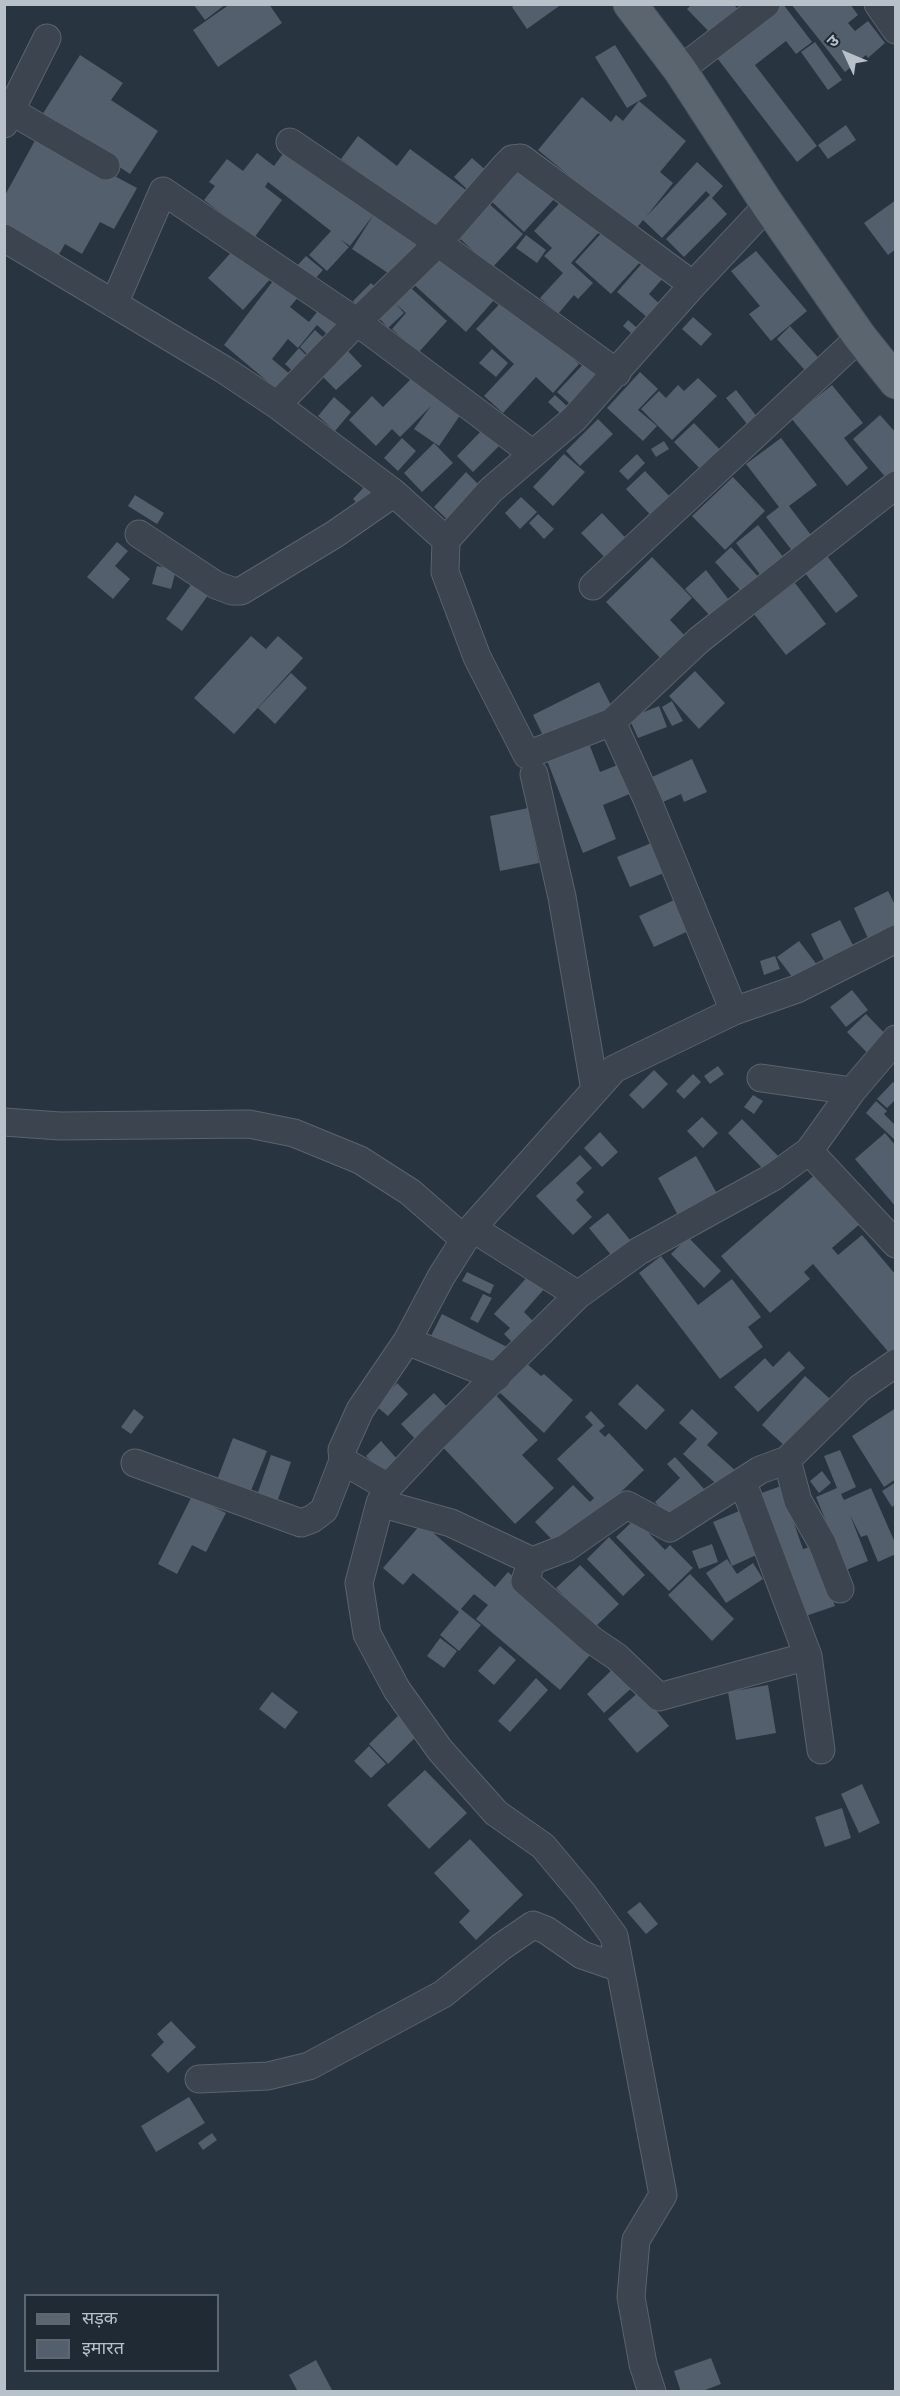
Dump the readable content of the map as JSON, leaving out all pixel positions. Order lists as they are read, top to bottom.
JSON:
{
  "legend": ["सड़क", "इमारत"],
  "north": "top left"
}
